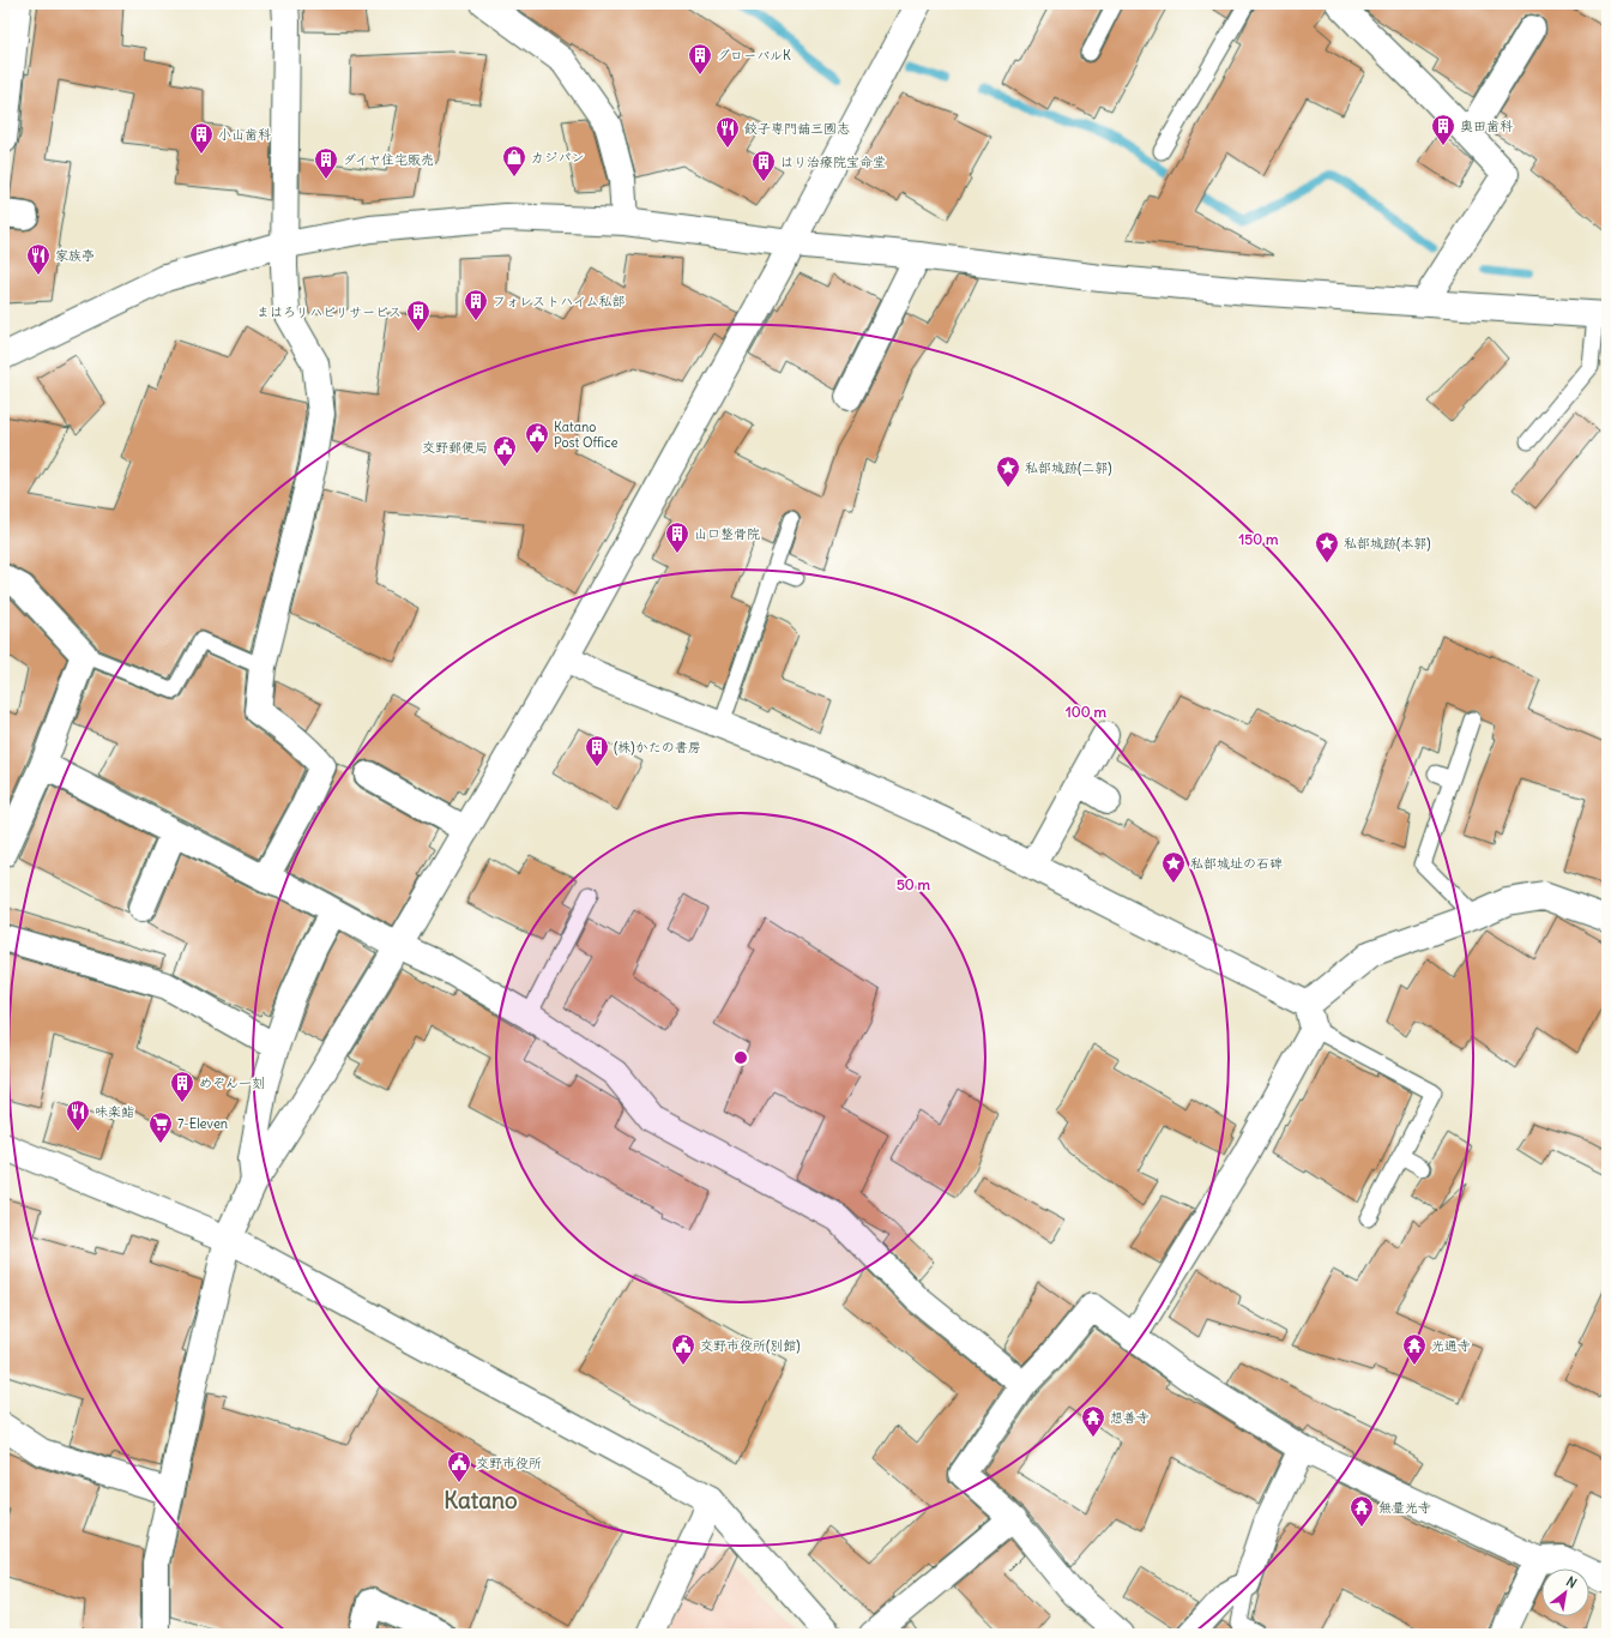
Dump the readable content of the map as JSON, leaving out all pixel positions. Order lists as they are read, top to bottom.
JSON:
{
  "districts": ["Katano"],
  "places": {
    "building": [
      "グローバルK",
      "奥田歯科",
      "小山歯科",
      "ダイヤ住宅販売",
      "はり治療院宝命堂",
      "フォレストハイム私部",
      "まはろリハビリサービス",
      "山口整骨院",
      "(株)かたの書房",
      "めぞん一刻"
    ],
    "restaurant": ["餃子専門舗三國志", "家族亭", "味楽鮨"],
    "shop": ["カジパン"],
    "public building": [
      "Katano Post Office",
      "交野郵便局",
      "交野市役所(別館)",
      "交野市役所"
    ],
    "place": ["私部城跡(二郭)", "私部城跡(本郭)", "私部城址の石碑"],
    "supermarket": ["7-Eleven"],
    "temple": ["光通寺", "想善寺", "無量光寺"]
  },
  "north": "top right",
  "rings": ["150 m", "100 m", "50 m"]
}
